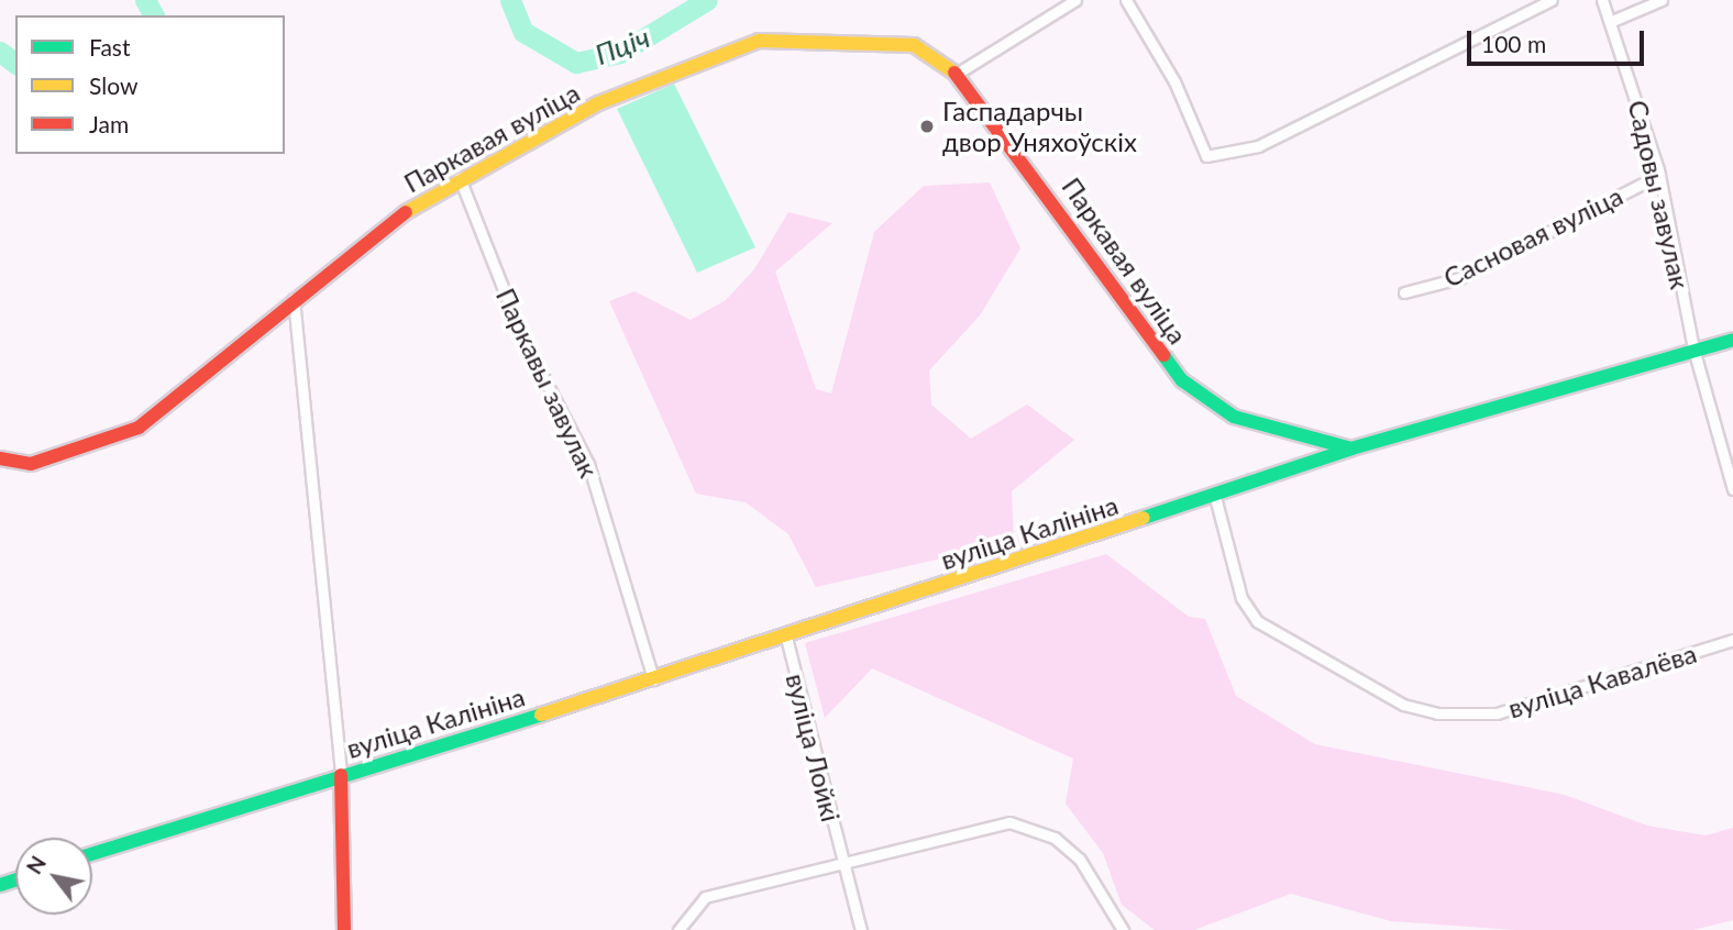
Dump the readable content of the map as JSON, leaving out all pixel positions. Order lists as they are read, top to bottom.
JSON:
{
  "streets": {
    "street": [
      "Паркавая вуліца",
      "Садовы завулак",
      "Сасновая вуліца",
      "Паркавы завулак",
      "вуліца Калініна",
      "вуліца Кавалёва",
      "вуліца Лойкі"
    ]
  },
  "crossings": [
    ["Паркавая вуліца", "Паркавы завулак"],
    ["Паркавая вуліца", "вуліца Калініна"],
    ["Садовы завулак", "Сасновая вуліца"],
    ["Садовы завулак", "вуліца Калініна"],
    ["Паркавы завулак", "вуліца Калініна"],
    ["вуліца Калініна", "вуліца Кавалёва"],
    ["вуліца Калініна", "вуліца Лойкі"]
  ],
  "water": ["Пціч"],
  "places": ["Гаспадарчы двор Уняхоўскіх"],
  "legend": ["Fast", "Slow", "Jam"],
  "scale_bar": "100 m",
  "north": "top left"
}
